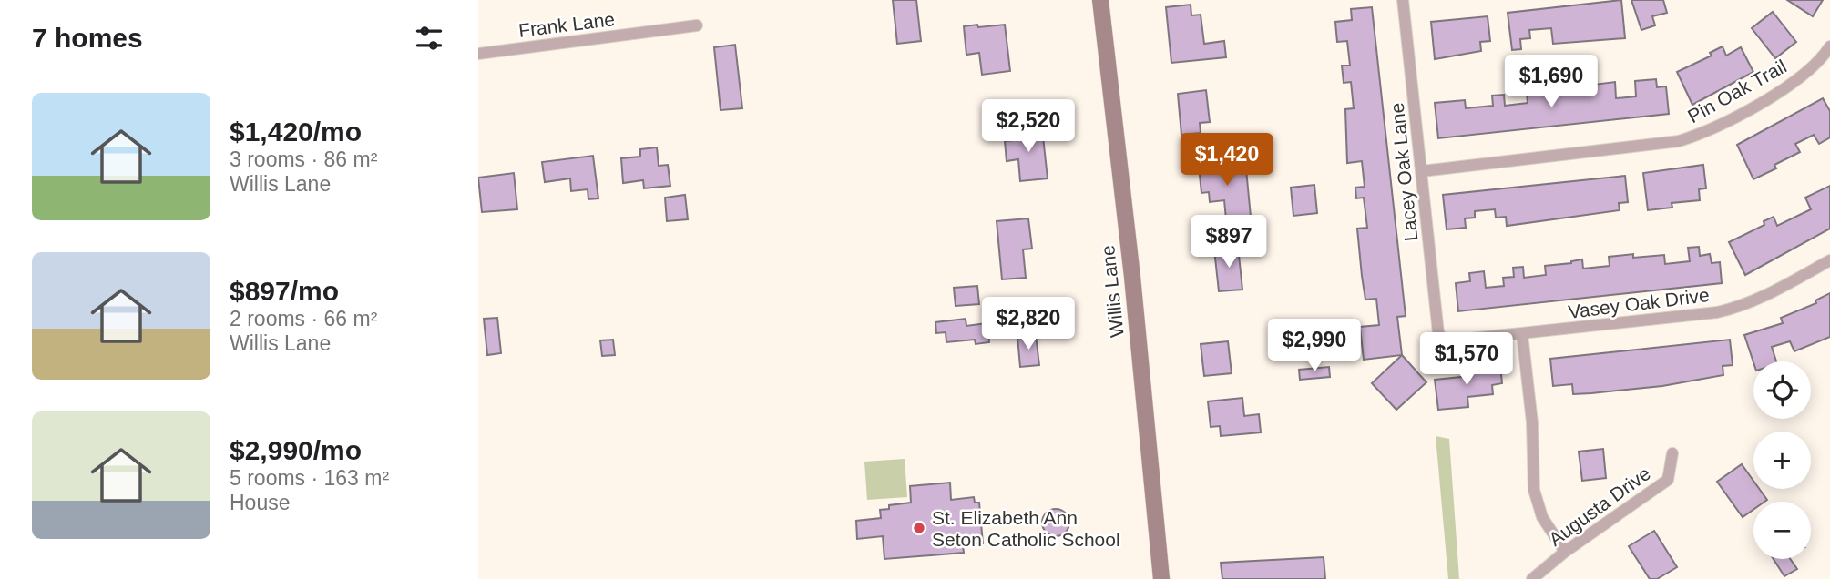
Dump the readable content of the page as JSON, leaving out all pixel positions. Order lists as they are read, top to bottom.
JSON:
{
  "streets": {
    "street": [
      "Frank Lane",
      "Pin Oak Trail",
      "Lacey Oak Lane",
      "Willis Lane",
      "Vasey Oak Drive",
      "Augusta Drive"
    ]
  },
  "crossings": [
    ["Pin Oak Trail", "Lacey Oak Lane"],
    ["Lacey Oak Lane", "Vasey Oak Drive"]
  ],
  "places": ["St. Elizabeth Ann Seton Catholic School"],
  "page": {
    "heading": "7 homes",
    "price": [
      "$1,690",
      "$2,520",
      "$1,420",
      "$897",
      "$2,820",
      "$2,990",
      "$1,570"
    ],
    "list": [
      {
        "name": "$1,420/mo",
        "note": "3 rooms · 86 m² · Willis Lane"
      },
      {
        "name": "$897/mo",
        "note": "2 rooms · 66 m² · Willis Lane"
      },
      {
        "name": "$2,990/mo",
        "note": "5 rooms · 163 m² · House"
      }
    ],
    "map_buttons": ["+", "−"]
  }
}
